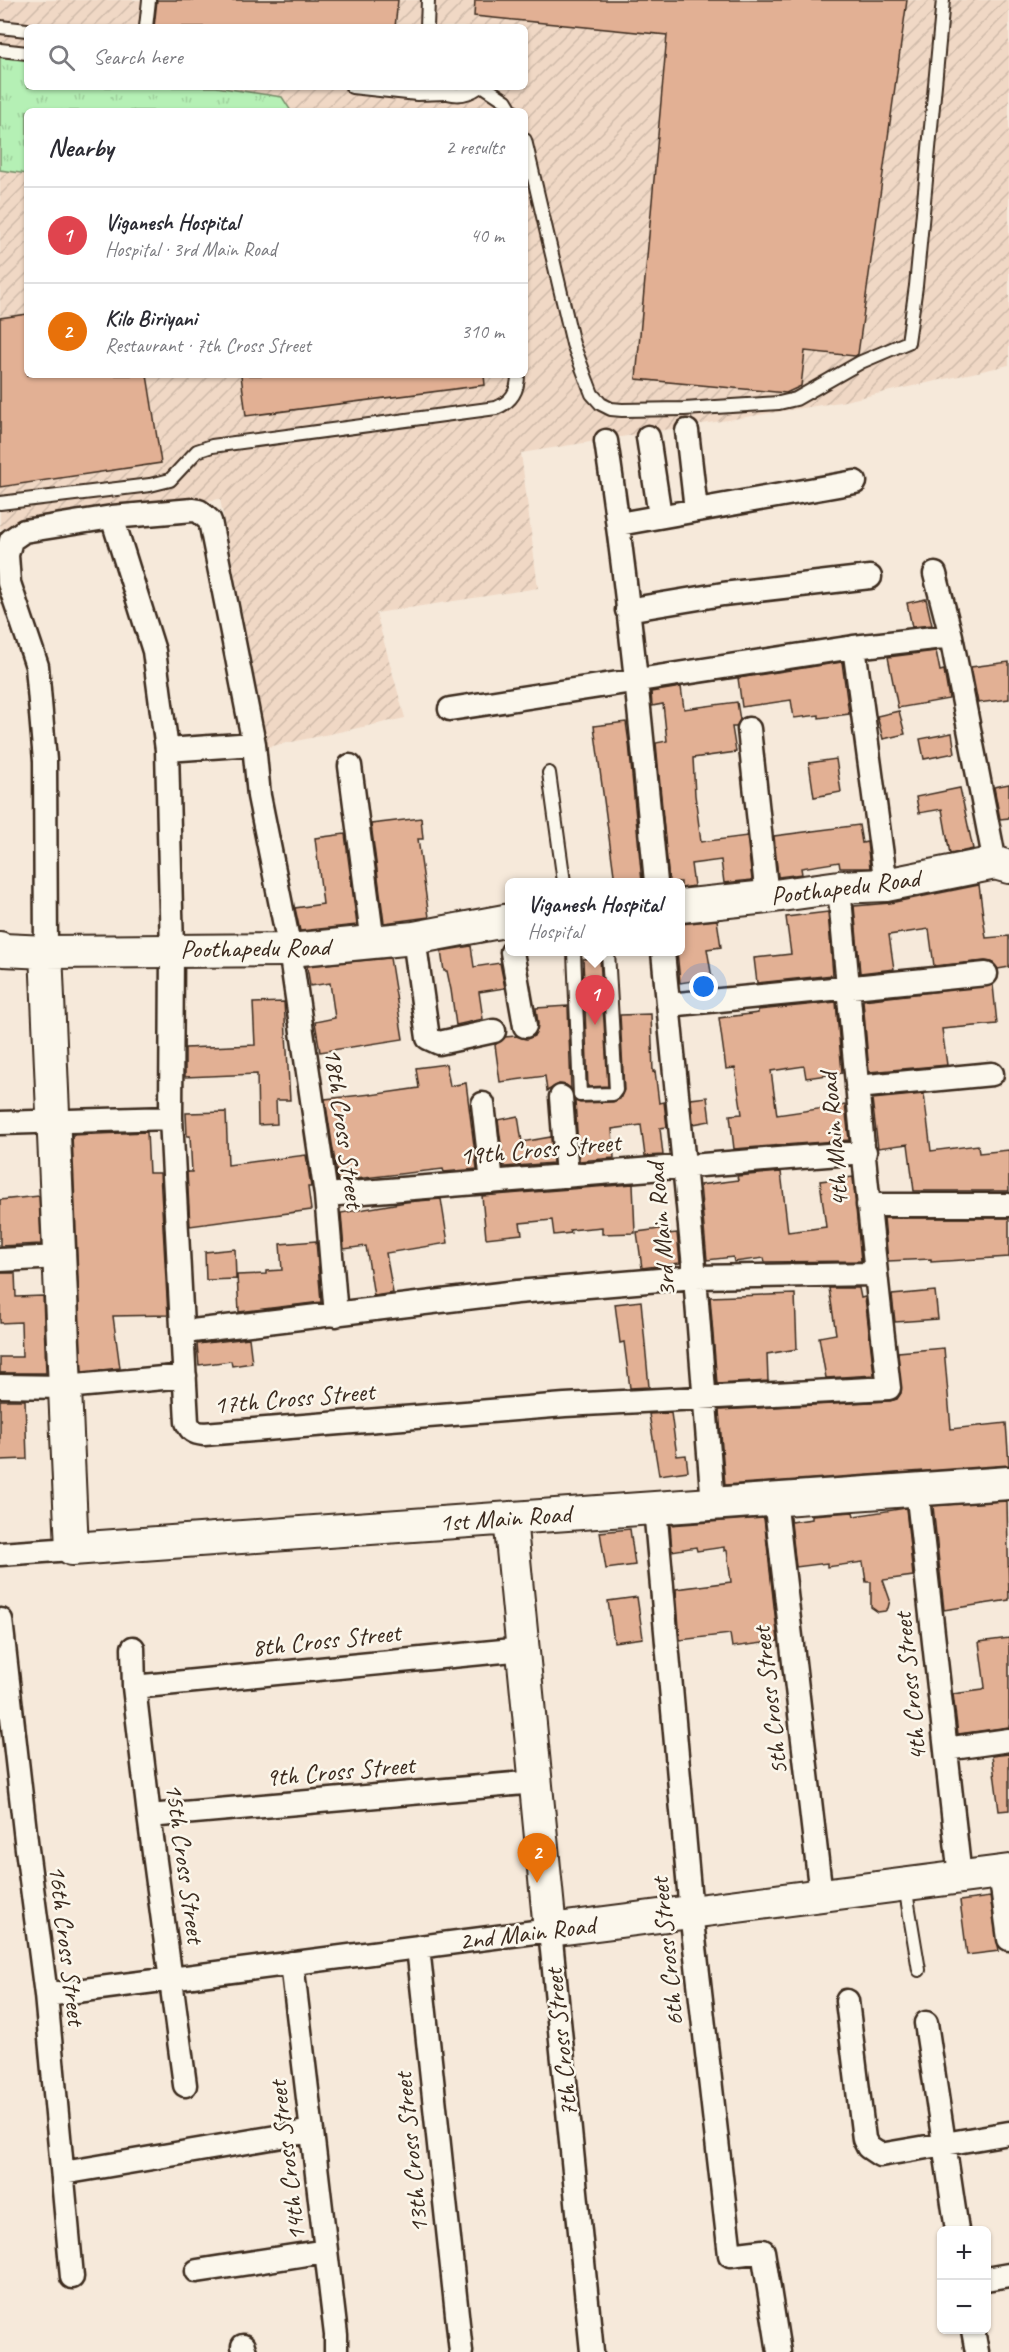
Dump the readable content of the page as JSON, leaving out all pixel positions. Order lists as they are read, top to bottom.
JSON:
{
  "streets": {
    "street": [
      "Poothapedu Road",
      "18th Cross Street",
      "4th Main Road",
      "19th Cross Street",
      "3rd Main Road",
      "17th Cross Street",
      "1st Main Road",
      "8th Cross Street",
      "4th Cross Street",
      "5th Cross Street",
      "9th Cross Street",
      "15th Cross Street",
      "2nd Main Road",
      "16th Cross Street",
      "6th Cross Street",
      "7th Cross Street",
      "13th Cross Street",
      "14th Cross Street"
    ]
  },
  "crossings": [
    ["Poothapedu Road", "18th Cross Street"],
    ["Poothapedu Road", "4th Main Road"],
    ["Poothapedu Road", "17th Cross Street"],
    ["18th Cross Street", "19th Cross Street"],
    ["18th Cross Street", "17th Cross Street"],
    ["4th Main Road", "19th Cross Street"],
    ["4th Main Road", "3rd Main Road"],
    ["4th Main Road", "17th Cross Street"],
    ["19th Cross Street", "3rd Main Road"],
    ["3rd Main Road", "17th Cross Street"],
    ["3rd Main Road", "1st Main Road"],
    ["1st Main Road", "4th Cross Street"],
    ["1st Main Road", "5th Cross Street"],
    ["1st Main Road", "6th Cross Street"],
    ["1st Main Road", "7th Cross Street"],
    ["8th Cross Street", "15th Cross Street"],
    ["8th Cross Street", "7th Cross Street"],
    ["4th Cross Street", "2nd Main Road"],
    ["5th Cross Street", "2nd Main Road"],
    ["9th Cross Street", "15th Cross Street"],
    ["9th Cross Street", "7th Cross Street"],
    ["15th Cross Street", "2nd Main Road"],
    ["2nd Main Road", "16th Cross Street"],
    ["2nd Main Road", "6th Cross Street"],
    ["2nd Main Road", "7th Cross Street"],
    ["2nd Main Road", "13th Cross Street"],
    ["2nd Main Road", "14th Cross Street"]
  ],
  "page": {
    "search": "Search here",
    "heading": ["Nearby", "2 results"],
    "list": [
      {
        "mark": "1",
        "name": "Viganesh Hospital",
        "note": "Hospital · 3rd Main Road",
        "value": "40 m"
      },
      {
        "mark": "2",
        "name": "Kilo Biriyani",
        "note": "Restaurant · 7th Cross Street",
        "value": "310 m"
      }
    ],
    "popup": ["Viganesh Hospital", "Hospital"],
    "pins": ["1", "2"],
    "map_buttons": ["+", "−"]
  }
}
